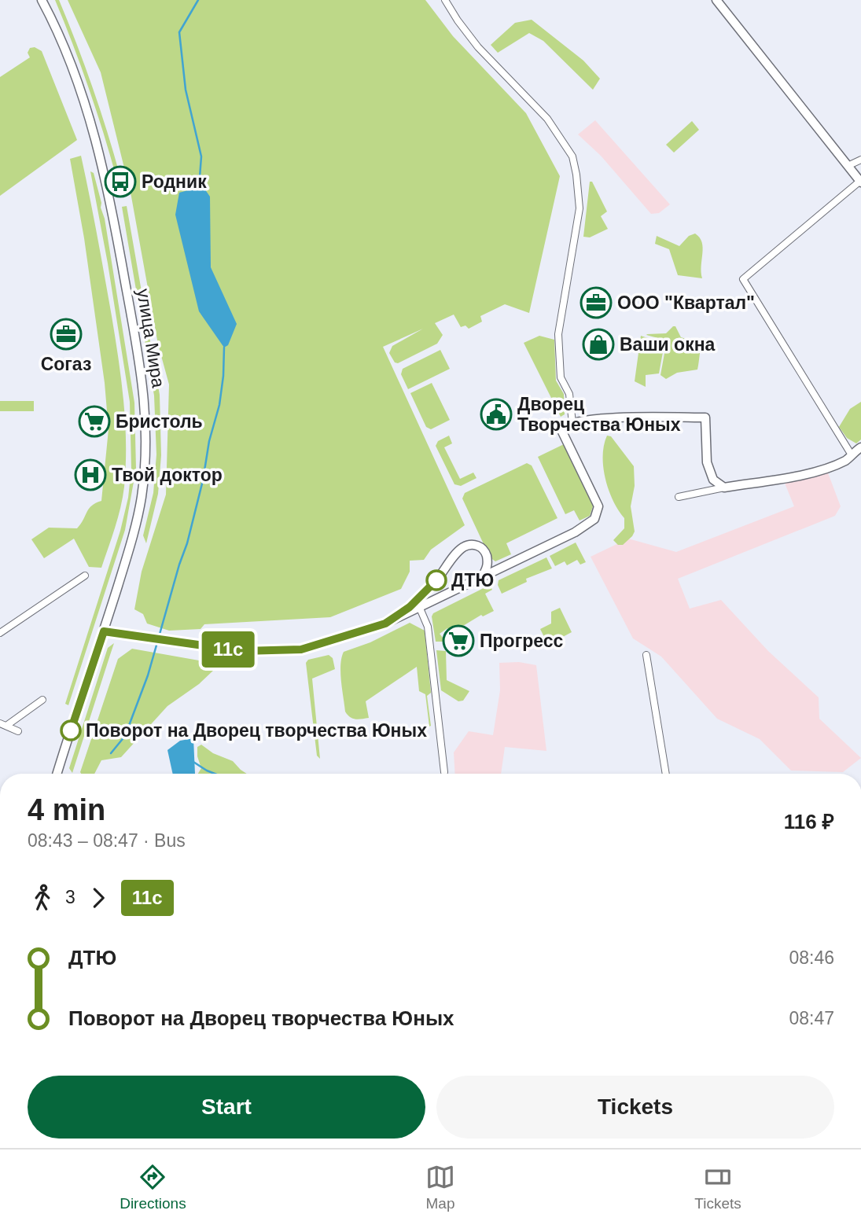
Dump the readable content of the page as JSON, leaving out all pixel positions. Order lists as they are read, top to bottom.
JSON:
{
  "streets": {
    "street": ["улица Мира"]
  },
  "places": {
    "bus stop": ["Родник"],
    "office": ["ООО \"Квартал\"", "Согаз"],
    "shop": ["Ваши окна"],
    "public building": ["Дворец Творчества Юных"],
    "supermarket": ["Бристоль", "Прогресс"],
    "hospital": ["Твой доктор"],
    "other": ["ДТЮ", "Поворот на Дворец творчества Юных"]
  },
  "lines": ["bus line 11с"],
  "page": {
    "on_map": "11с",
    "heading": ["4 min", "08:43 – 08:47 · Bus", "116 ₽"],
    "legs": ["3", "11с"],
    "list": [
      {
        "name": "ДТЮ",
        "value": "08:46"
      },
      {
        "name": "Поворот на Дворец творчества Юных",
        "value": "08:47"
      }
    ],
    "buttons": ["Start", "Tickets"],
    "tabs": ["Directions", "Map", "Tickets"]
  }
}
